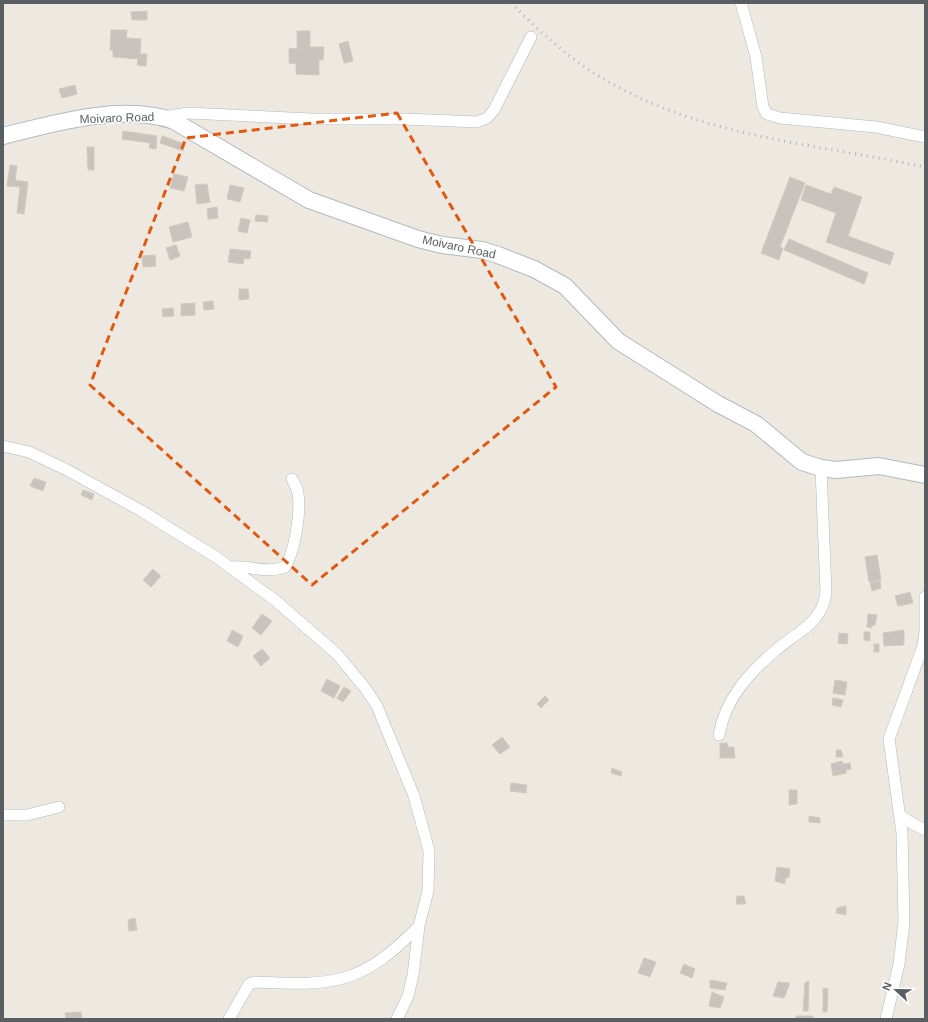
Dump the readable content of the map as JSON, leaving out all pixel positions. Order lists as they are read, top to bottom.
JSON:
{
  "streets": {
    "street": ["Moivaro Road"]
  },
  "north": "left"
}
